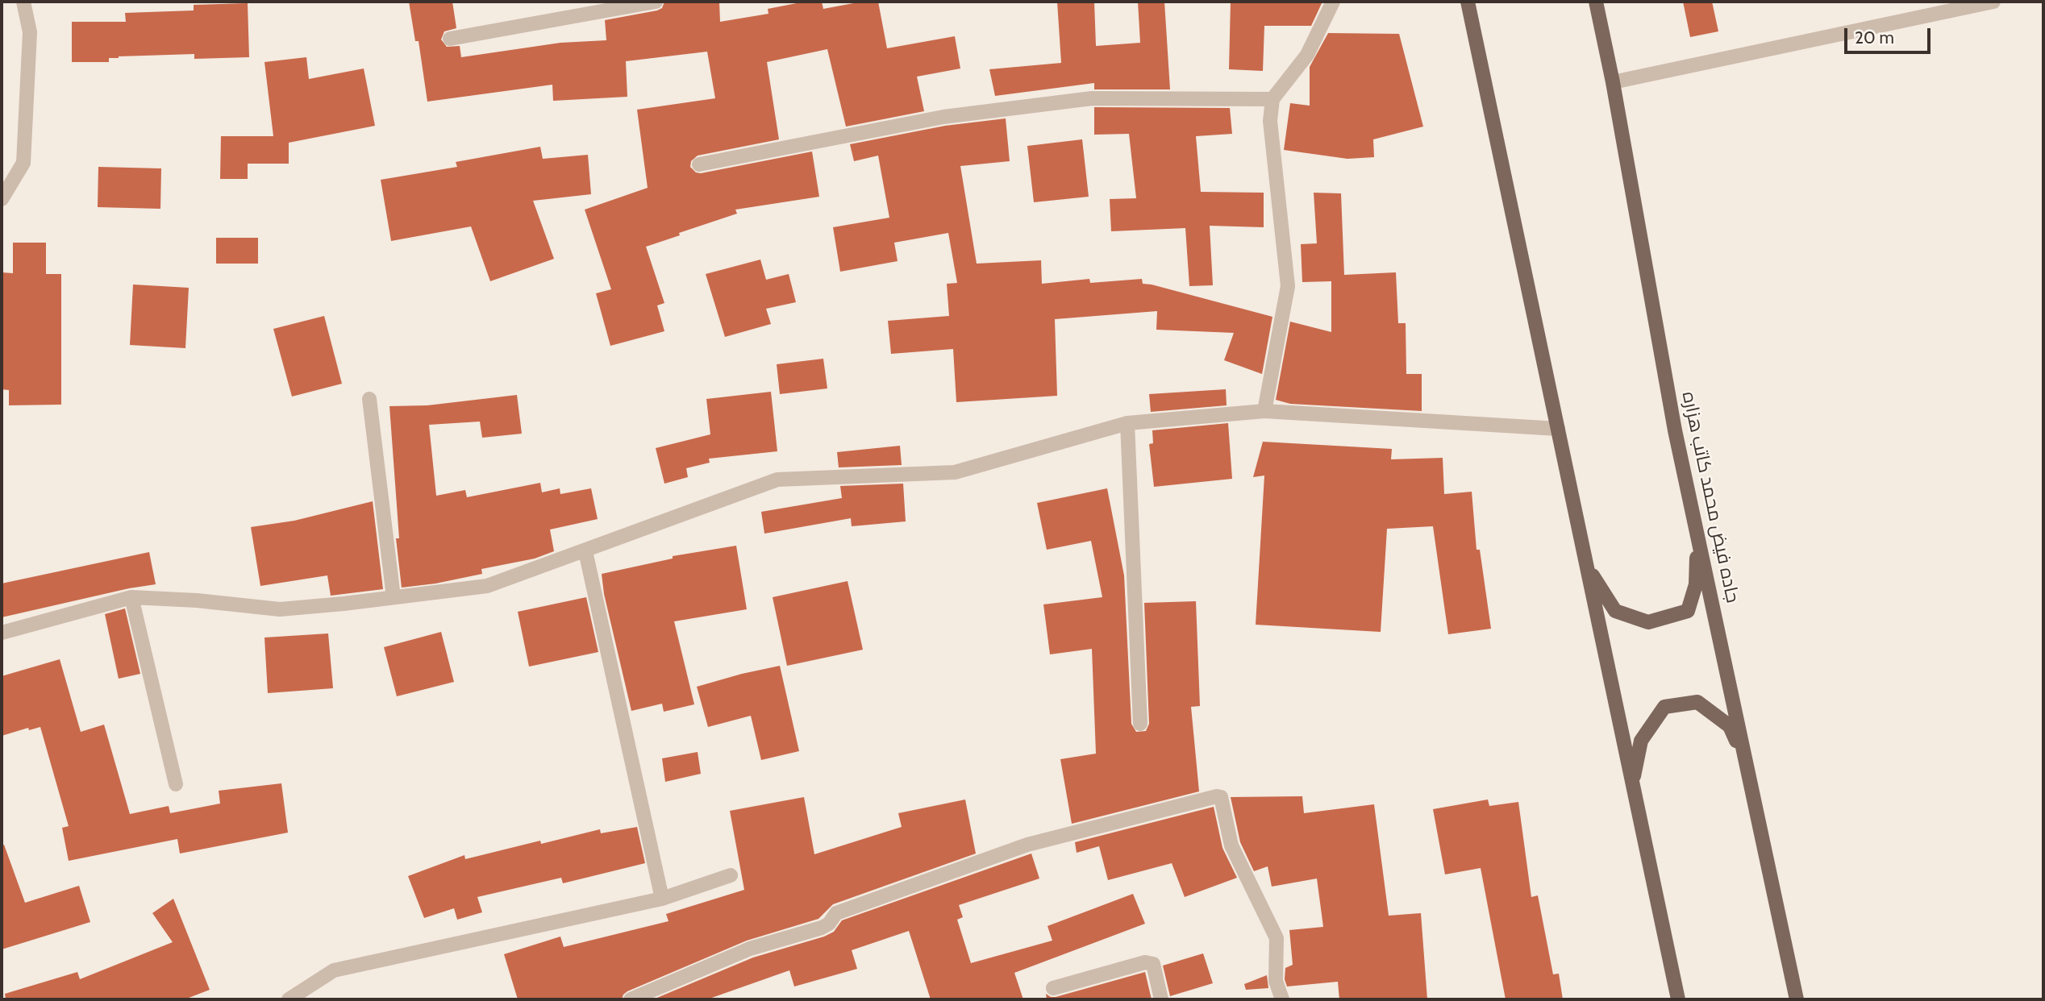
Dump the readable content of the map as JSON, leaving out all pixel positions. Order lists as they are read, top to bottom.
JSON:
{
  "streets": {
    "main road": ["جاده فیض محمد کاتب هزاره"]
  },
  "scale_bar": "20 m"
}
